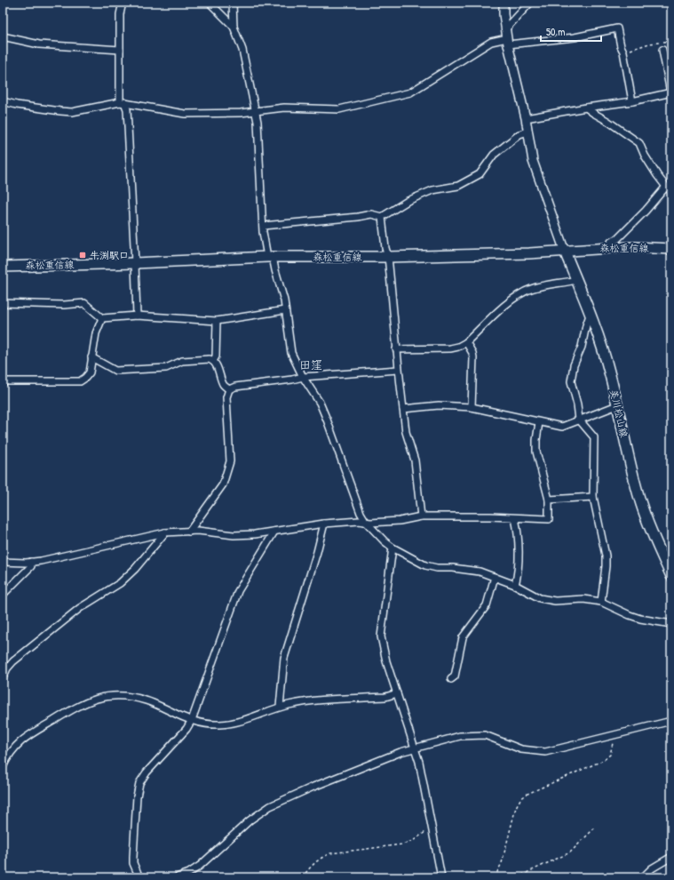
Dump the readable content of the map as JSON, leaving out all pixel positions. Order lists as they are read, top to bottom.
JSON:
{
  "streets": {
    "main road": ["森松重信線", "美川松山線"]
  },
  "crossings": [
    ["森松重信線", "美川松山線"]
  ],
  "districts": ["田窪"],
  "places": {
    "transit": ["牛渕駅口"]
  },
  "scale_bar": "50 m"
}
